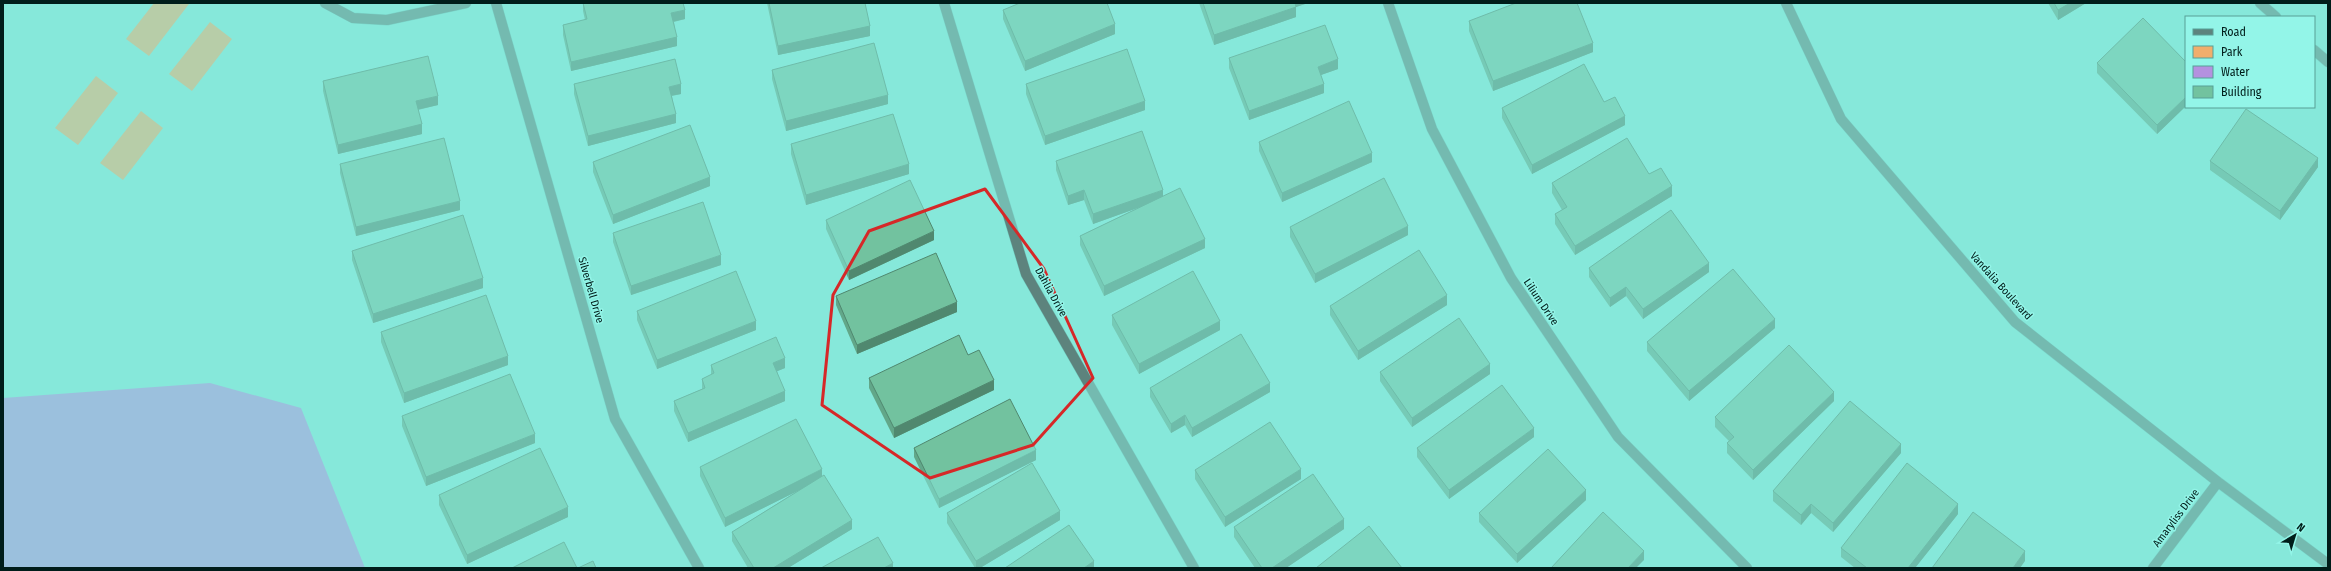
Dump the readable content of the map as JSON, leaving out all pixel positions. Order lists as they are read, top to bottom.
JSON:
{
  "streets": {
    "street": [
      "Vandalia Boulevard",
      "Silverbell Drive",
      "Dahlia Drive",
      "Lilium Drive",
      "Amaryliss Drive"
    ]
  },
  "crossings": [
    ["Vandalia Boulevard", "Amaryliss Drive"]
  ],
  "legend": [
    "Road",
    "Park",
    "Water",
    "Building"
  ],
  "north": "top right"
}
